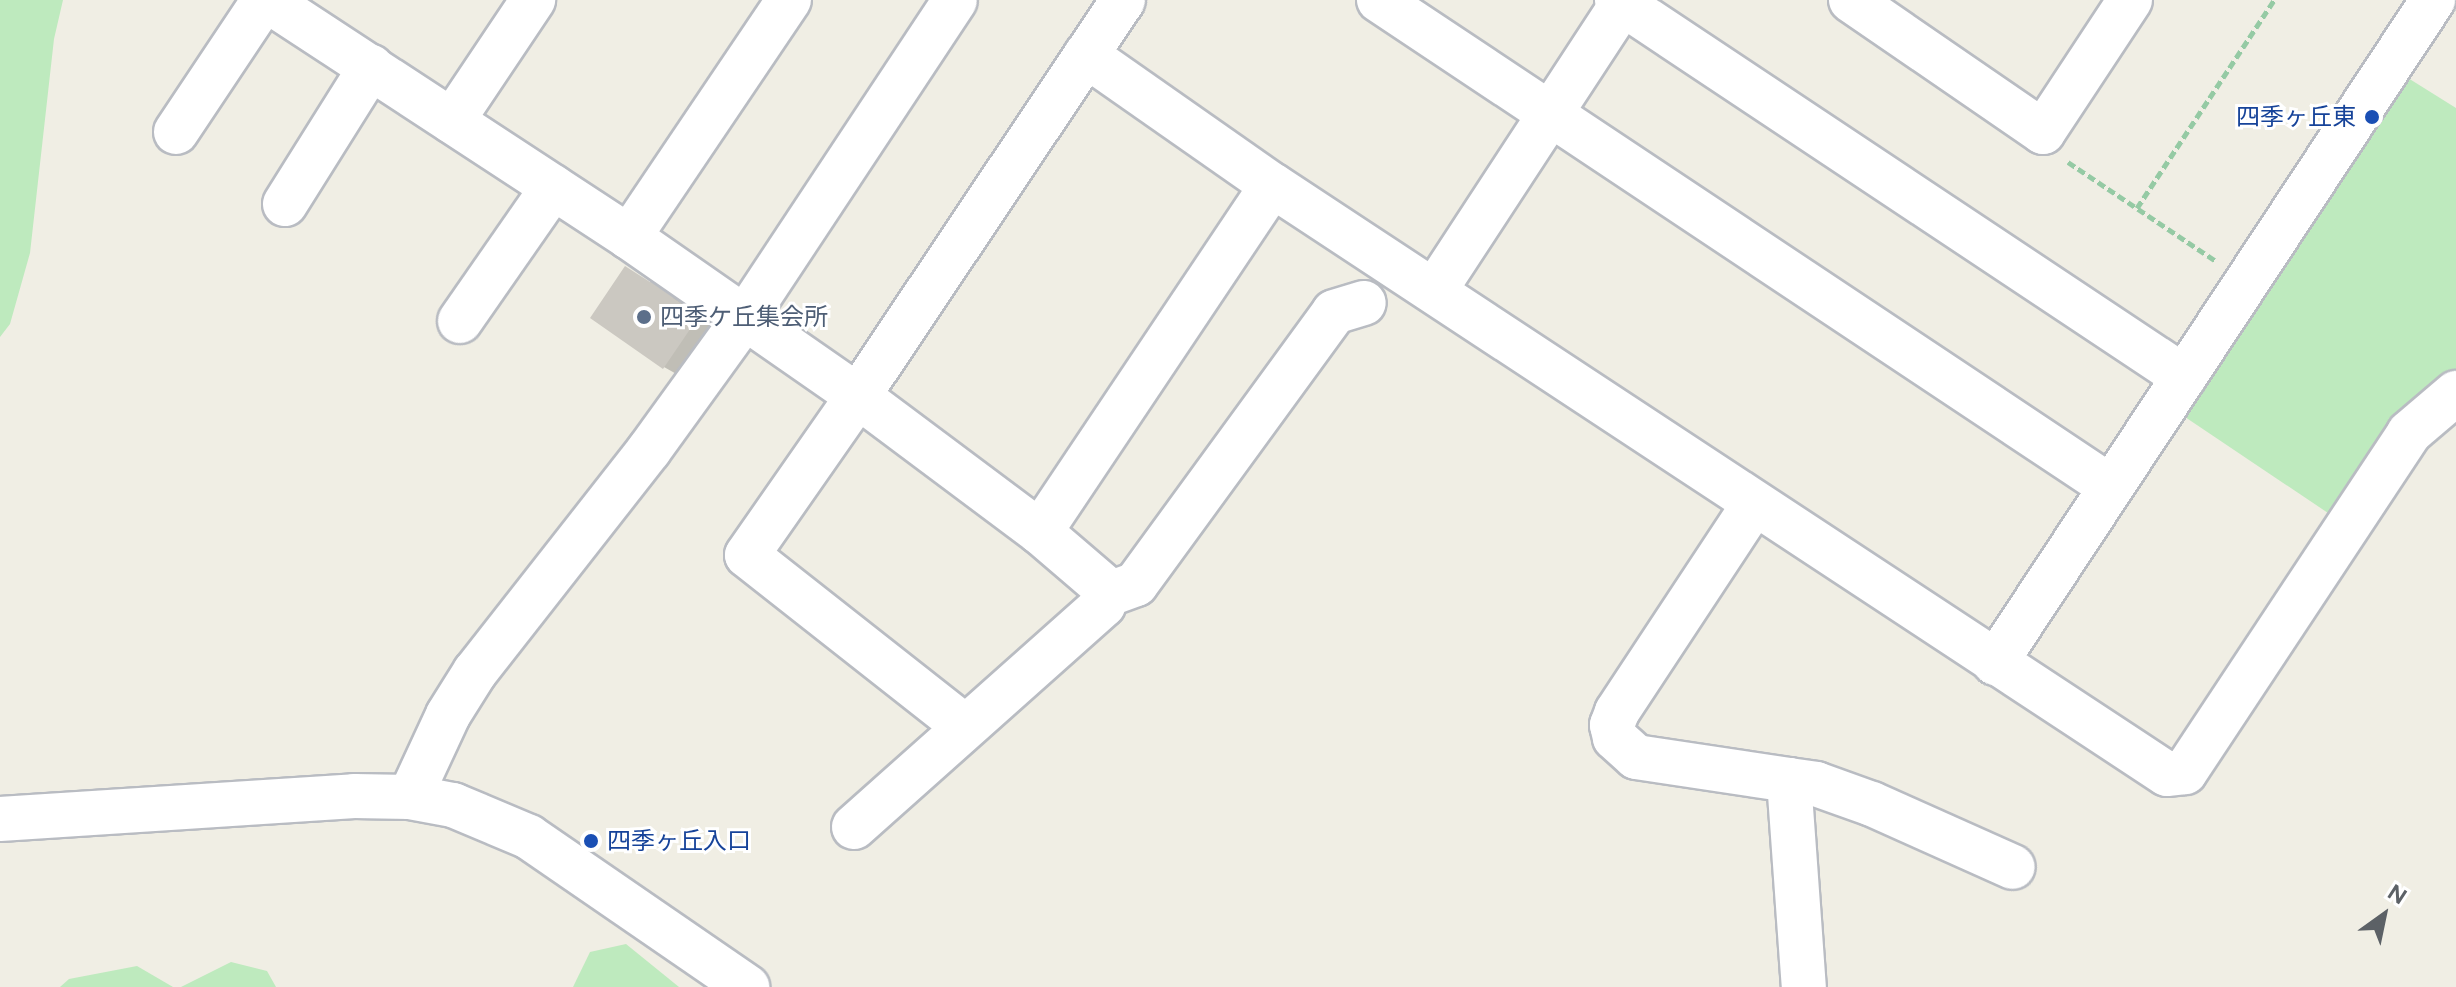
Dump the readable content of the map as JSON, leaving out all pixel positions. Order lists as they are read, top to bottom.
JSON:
{
  "places": ["四季ヶ丘東", "四季ケ丘集会所", "四季ヶ丘入口"],
  "north": "top right"
}
